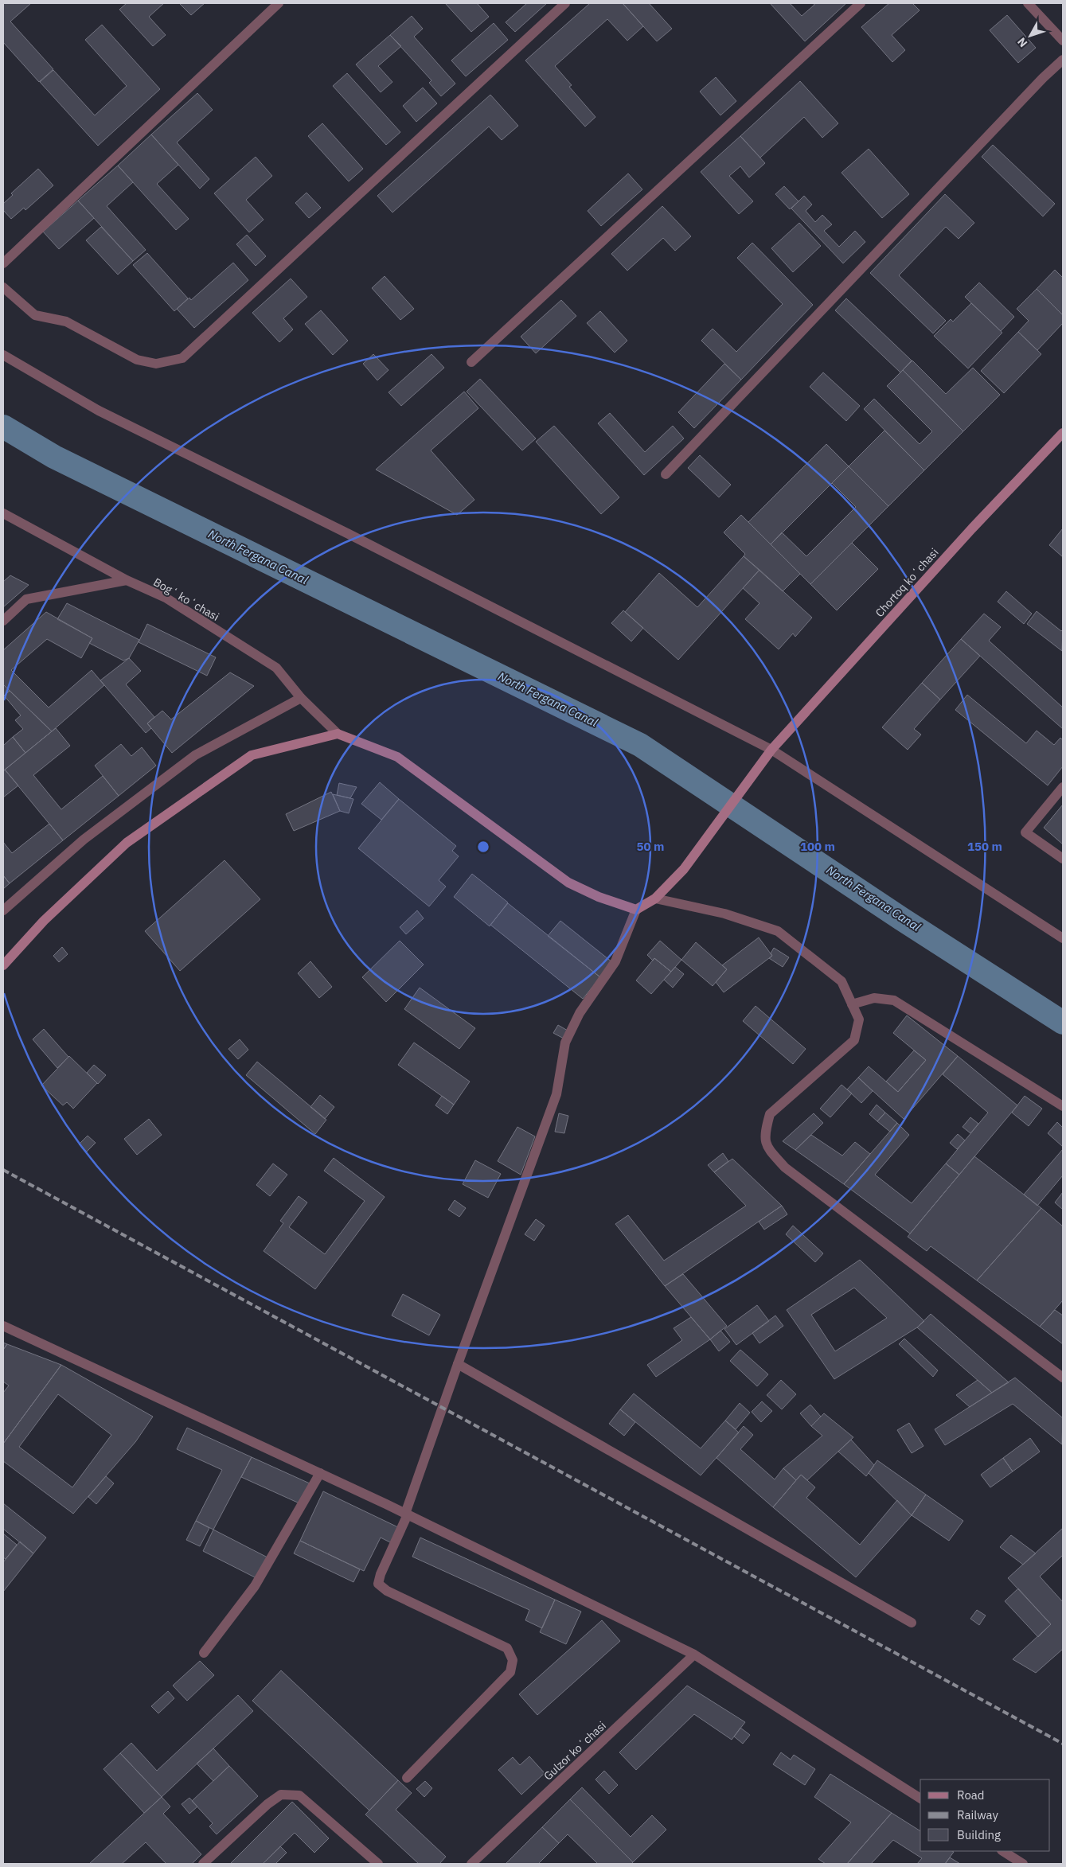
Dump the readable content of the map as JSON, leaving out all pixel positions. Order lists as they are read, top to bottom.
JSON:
{
  "streets": {
    "main road": ["Chortoq koʻchasi"],
    "street": ["Bogʻ koʻchasi", "Gulzor koʻchasi"]
  },
  "water": ["North Fergana Canal"],
  "legend": ["Road", "Railway", "Building"],
  "north": "bottom left",
  "rings": ["50 m", "100 m", "150 m"]
}
